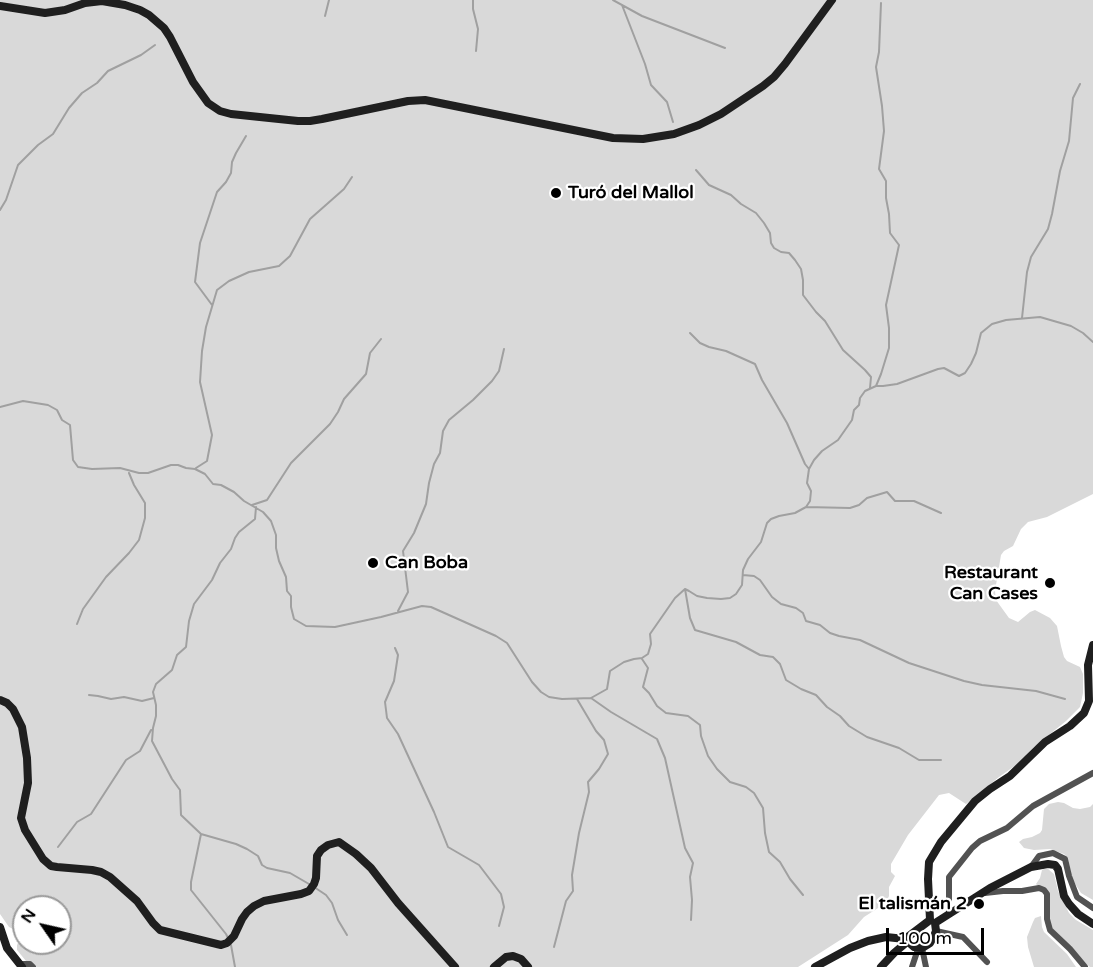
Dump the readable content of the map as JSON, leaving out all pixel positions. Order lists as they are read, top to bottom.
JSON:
{
  "places": [
    "Turó del Mallol",
    "Can Boba",
    "Restaurant Can Cases",
    "El talismán 2"
  ],
  "scale_bar": "100 m",
  "north": "top left"
}
